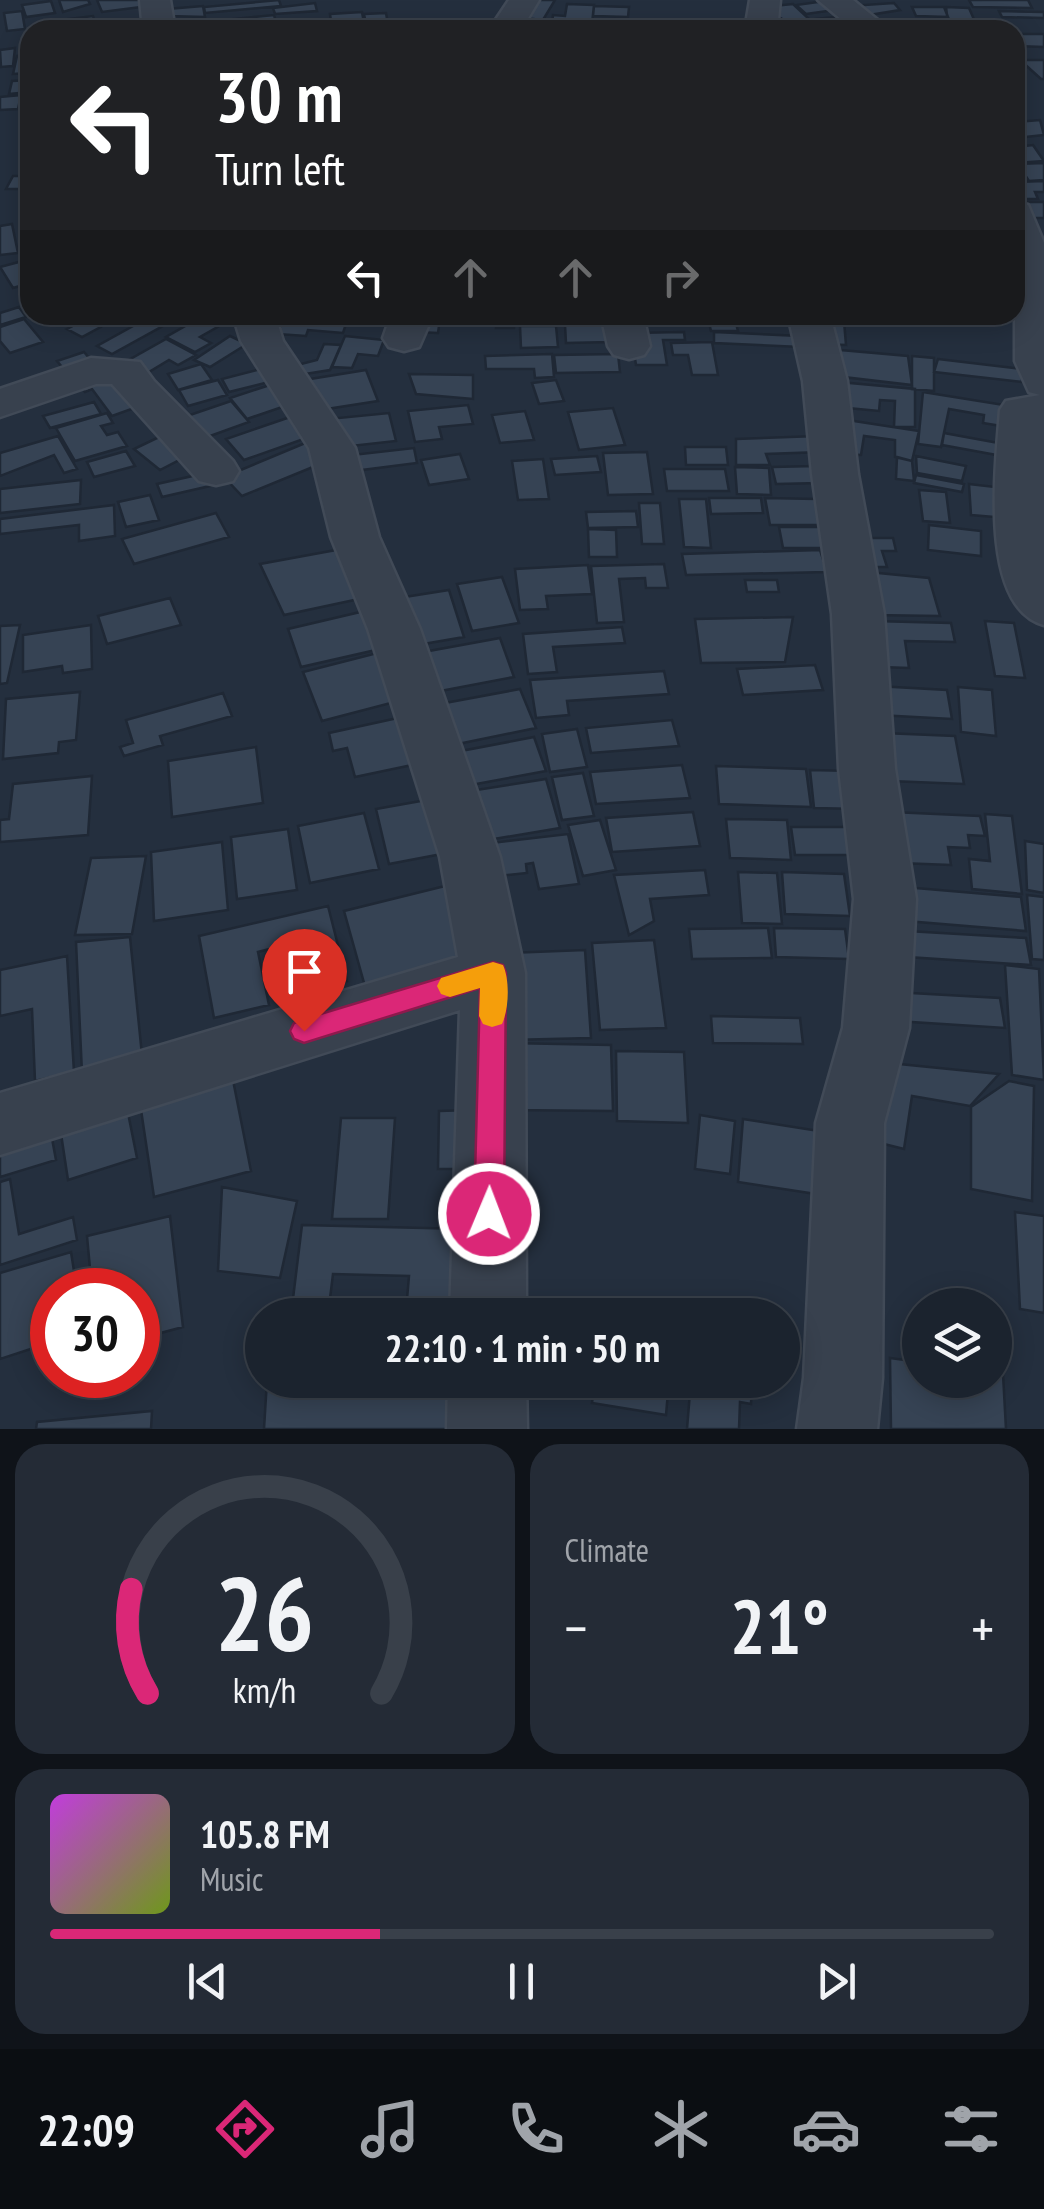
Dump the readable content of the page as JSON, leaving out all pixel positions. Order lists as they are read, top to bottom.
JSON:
{
  "page": {
    "turn": ["30 m", "Turn left"],
    "limit": "30",
    "trip": "22:10 · 1 min · 50 m",
    "tile": "Climate",
    "heat": ["−", "21°", "+"],
    "song": ["105.8 FM", "Music"],
    "tabs": "22:09",
    "gauge": ["26", "km/h"]
  }
}
